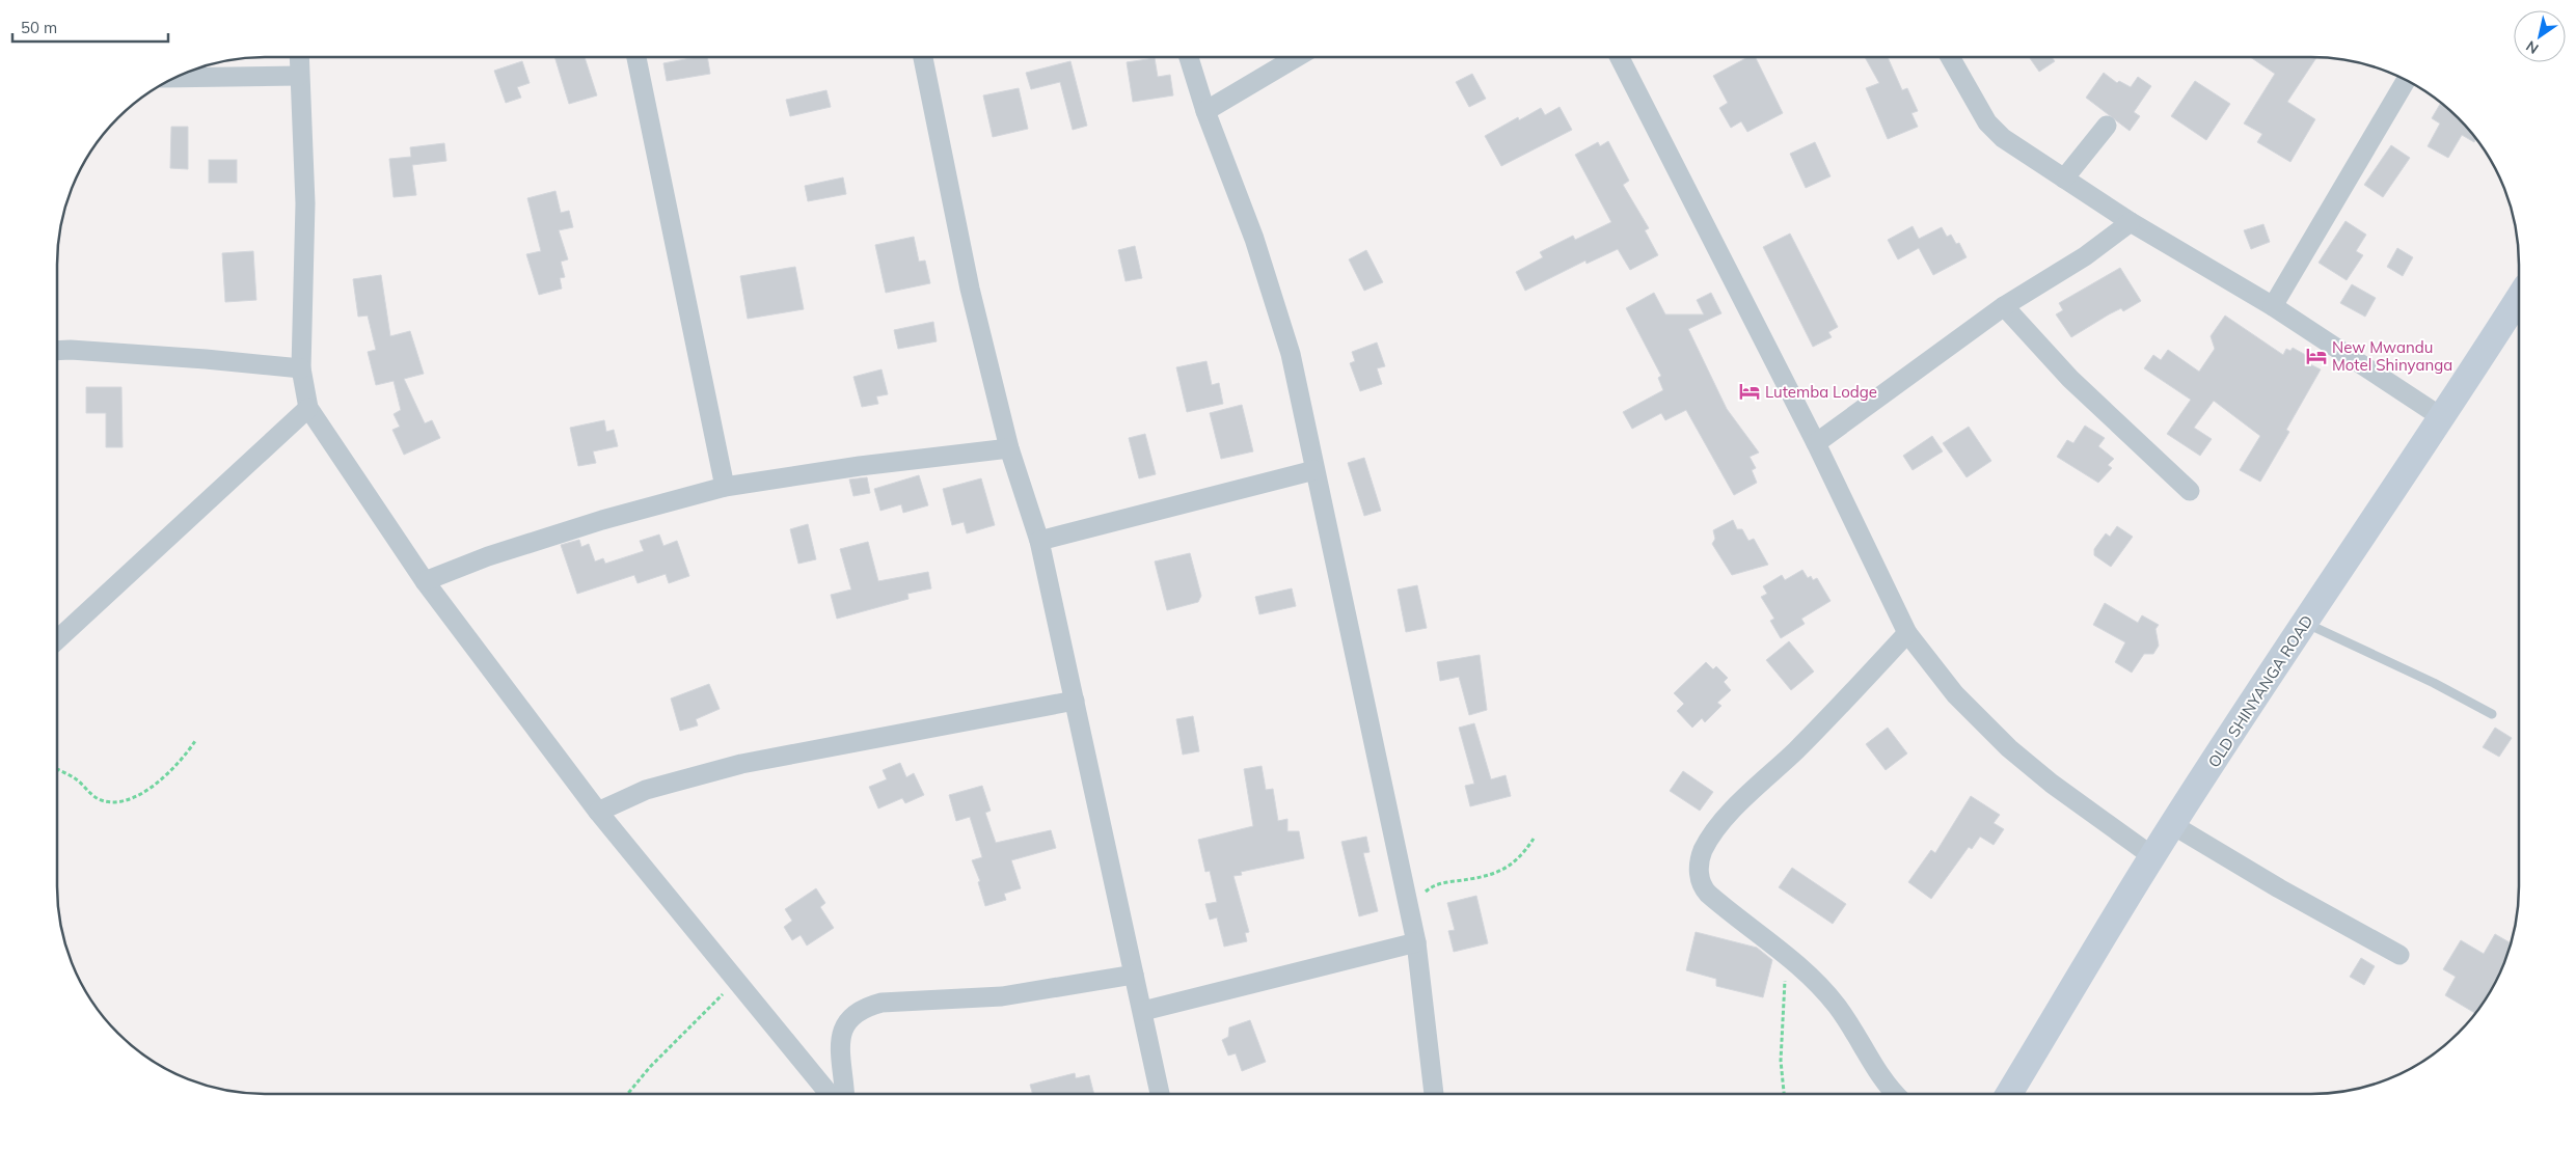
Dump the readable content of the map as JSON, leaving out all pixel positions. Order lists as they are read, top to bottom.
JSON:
{
  "streets": {
    "main road": ["OLD SHINYANGA ROAD"]
  },
  "places": {
    "hotel": ["New Mwandu Motel Shinyanga", "Lutemba Lodge"]
  },
  "scale_bar": "50 m",
  "north": "bottom left"
}
